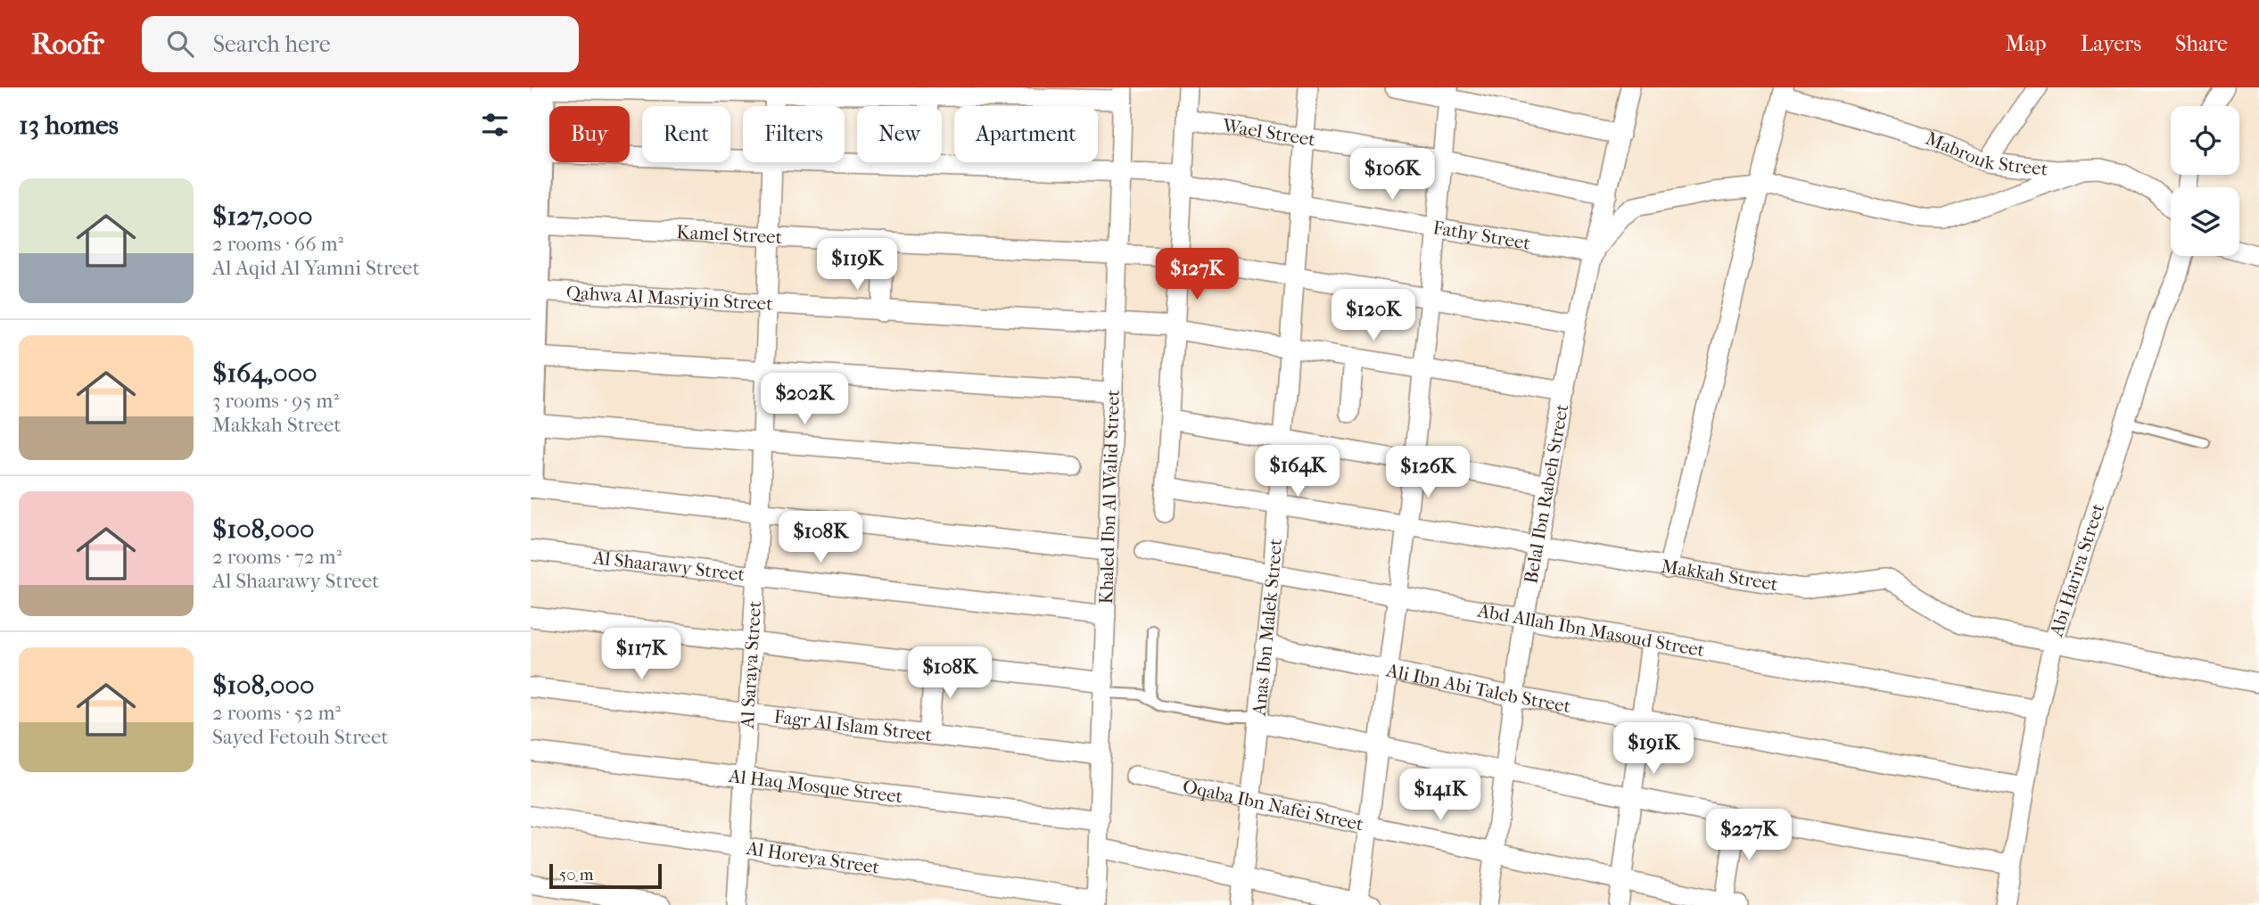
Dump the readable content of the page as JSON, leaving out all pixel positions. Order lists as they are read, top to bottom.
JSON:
{
  "streets": {
    "street": [
      "Wael Street",
      "Mabrouk Street",
      "Kamel Street",
      "Fathy Street",
      "Qahwa Al Masriyin Street",
      "Belal Ibn Rabeh Street",
      "Khaled Ibn Al Walid Street",
      "Al Shaarawy Street",
      "Abi Harira Street",
      "Makkah Street",
      "Anas Ibn Malek Street",
      "Abd Allah Ibn Masoud Street",
      "Al Saraya Street",
      "Ali Ibn Abi Taleb Street",
      "Fagr Al Islam Street",
      "Al Haq Mosque Street",
      "Oqaba Ibn Nafei Street",
      "Al Horeya Street"
    ]
  },
  "crossings": [
    ["Wael Street", "Belal Ibn Rabeh Street"],
    ["Wael Street", "Anas Ibn Malek Street"],
    ["Kamel Street", "Belal Ibn Rabeh Street"],
    ["Kamel Street", "Khaled Ibn Al Walid Street"],
    ["Kamel Street", "Anas Ibn Malek Street"],
    ["Kamel Street", "Al Saraya Street"],
    ["Fathy Street", "Belal Ibn Rabeh Street"],
    ["Fathy Street", "Khaled Ibn Al Walid Street"],
    ["Fathy Street", "Anas Ibn Malek Street"],
    ["Qahwa Al Masriyin Street", "Belal Ibn Rabeh Street"],
    ["Qahwa Al Masriyin Street", "Khaled Ibn Al Walid Street"],
    ["Qahwa Al Masriyin Street", "Anas Ibn Malek Street"],
    ["Qahwa Al Masriyin Street", "Al Saraya Street"],
    ["Belal Ibn Rabeh Street", "Makkah Street"],
    ["Belal Ibn Rabeh Street", "Abd Allah Ibn Masoud Street"],
    ["Belal Ibn Rabeh Street", "Ali Ibn Abi Taleb Street"],
    ["Belal Ibn Rabeh Street", "Oqaba Ibn Nafei Street"],
    ["Khaled Ibn Al Walid Street", "Al Shaarawy Street"],
    ["Khaled Ibn Al Walid Street", "Fagr Al Islam Street"],
    ["Khaled Ibn Al Walid Street", "Al Haq Mosque Street"],
    ["Khaled Ibn Al Walid Street", "Al Horeya Street"],
    ["Al Shaarawy Street", "Al Saraya Street"],
    ["Abi Harira Street", "Makkah Street"],
    ["Abi Harira Street", "Abd Allah Ibn Masoud Street"],
    ["Abi Harira Street", "Ali Ibn Abi Taleb Street"],
    ["Makkah Street", "Anas Ibn Malek Street"],
    ["Anas Ibn Malek Street", "Abd Allah Ibn Masoud Street"],
    ["Anas Ibn Malek Street", "Ali Ibn Abi Taleb Street"],
    ["Anas Ibn Malek Street", "Oqaba Ibn Nafei Street"],
    ["Al Saraya Street", "Fagr Al Islam Street"],
    ["Al Saraya Street", "Al Haq Mosque Street"],
    ["Al Saraya Street", "Al Horeya Street"]
  ],
  "scale_bar": "50 m",
  "page": {
    "header": "Roofr",
    "search": "Search here",
    "nav": ["Map", "Layers", "Share"],
    "heading": "13 homes",
    "chip": [
      "Buy",
      "Rent",
      "Filters",
      "New",
      "Apartment"
    ],
    "price": [
      "$106K",
      "$119K",
      "$127K",
      "$120K",
      "$202K",
      "$164K",
      "$126K",
      "$108K",
      "$117K",
      "$108K",
      "$191K",
      "$141K",
      "$227K"
    ],
    "list": [
      {
        "name": "$127,000",
        "note": "2 rooms · 66 m² · Al Aqid Al Yamni Street"
      },
      {
        "name": "$164,000",
        "note": "3 rooms · 95 m² · Makkah Street"
      },
      {
        "name": "$108,000",
        "note": "2 rooms · 72 m² · Al Shaarawy Street"
      },
      {
        "name": "$108,000",
        "note": "2 rooms · 52 m² · Sayed Fetouh Street"
      }
    ],
    "scale": "50 m"
  }
}
